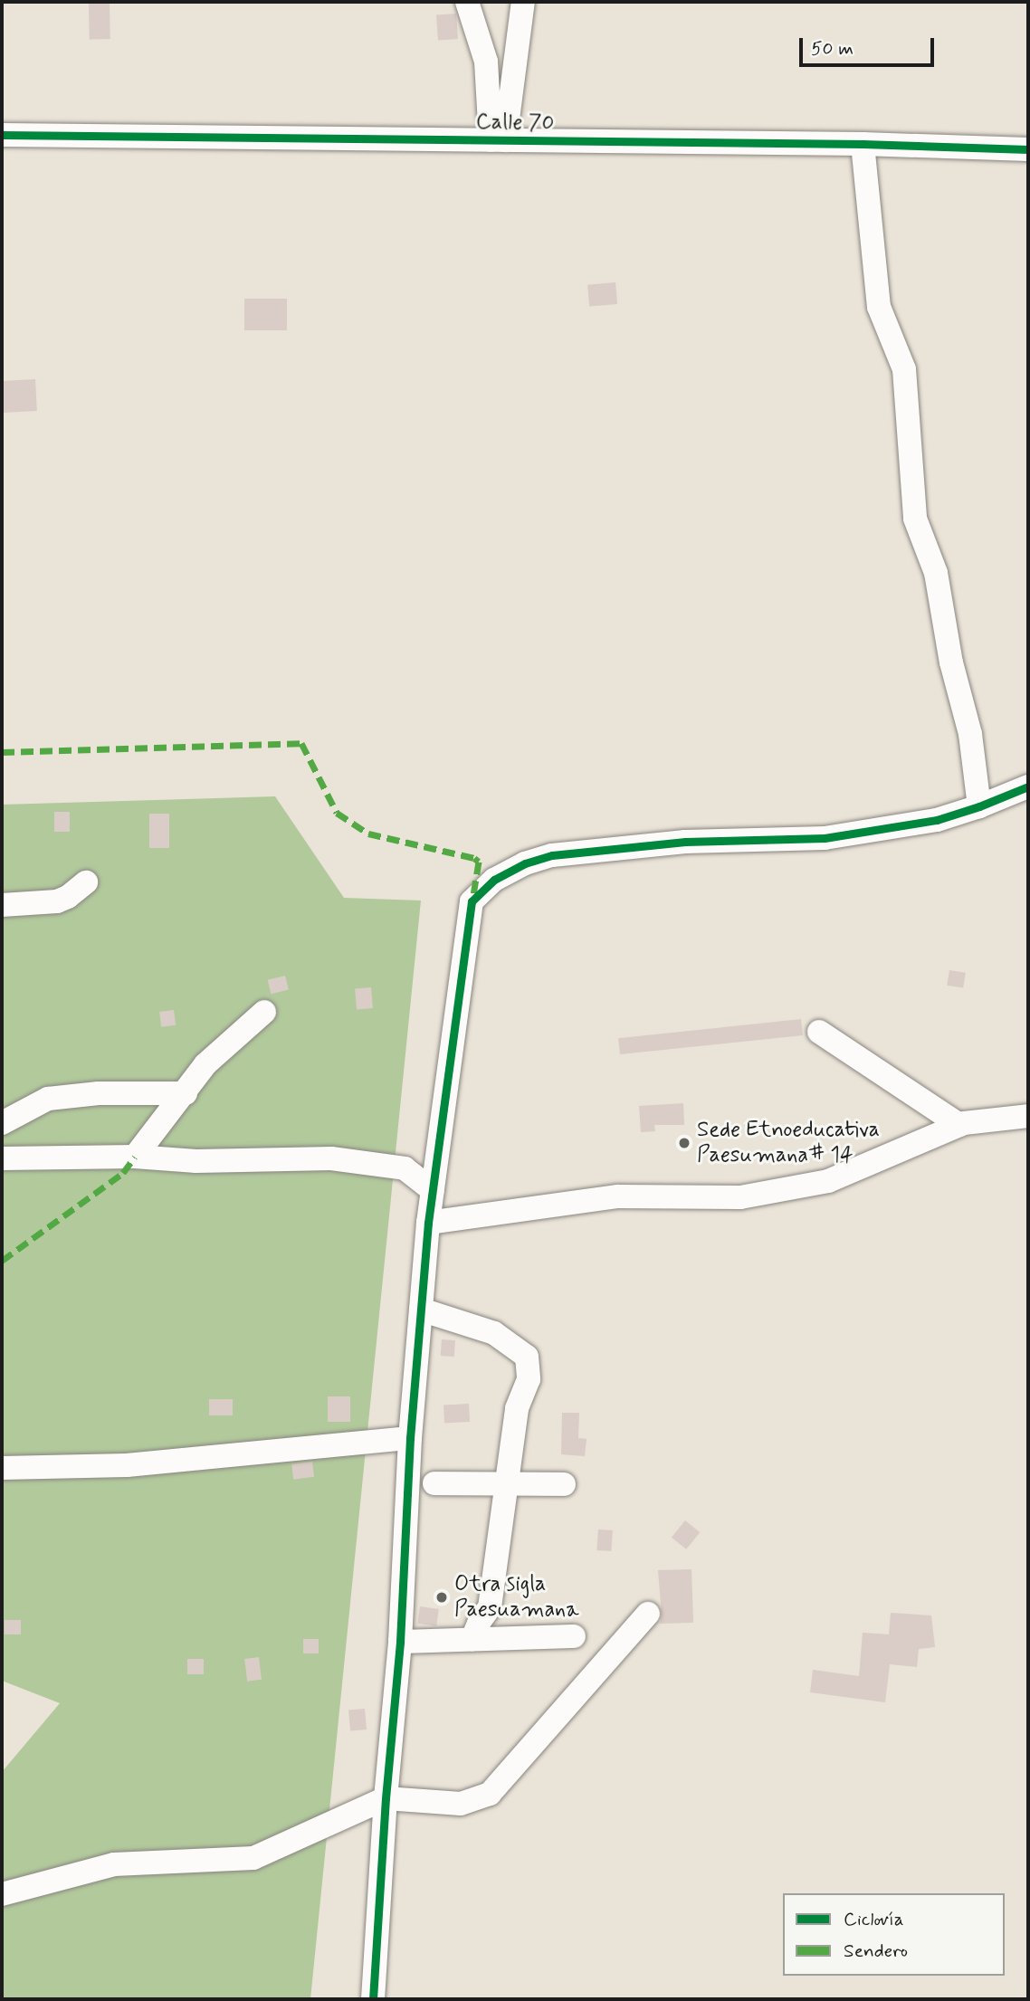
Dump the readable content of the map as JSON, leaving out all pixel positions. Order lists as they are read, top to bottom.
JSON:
{
  "streets": {
    "street": ["Calle 70"]
  },
  "places": ["Sede Etnoeducativa Paesumana# 14", "Otra sigla Paesuamana"],
  "legend": ["Ciclovía", "Sendero"],
  "scale_bar": "50 m"
}
